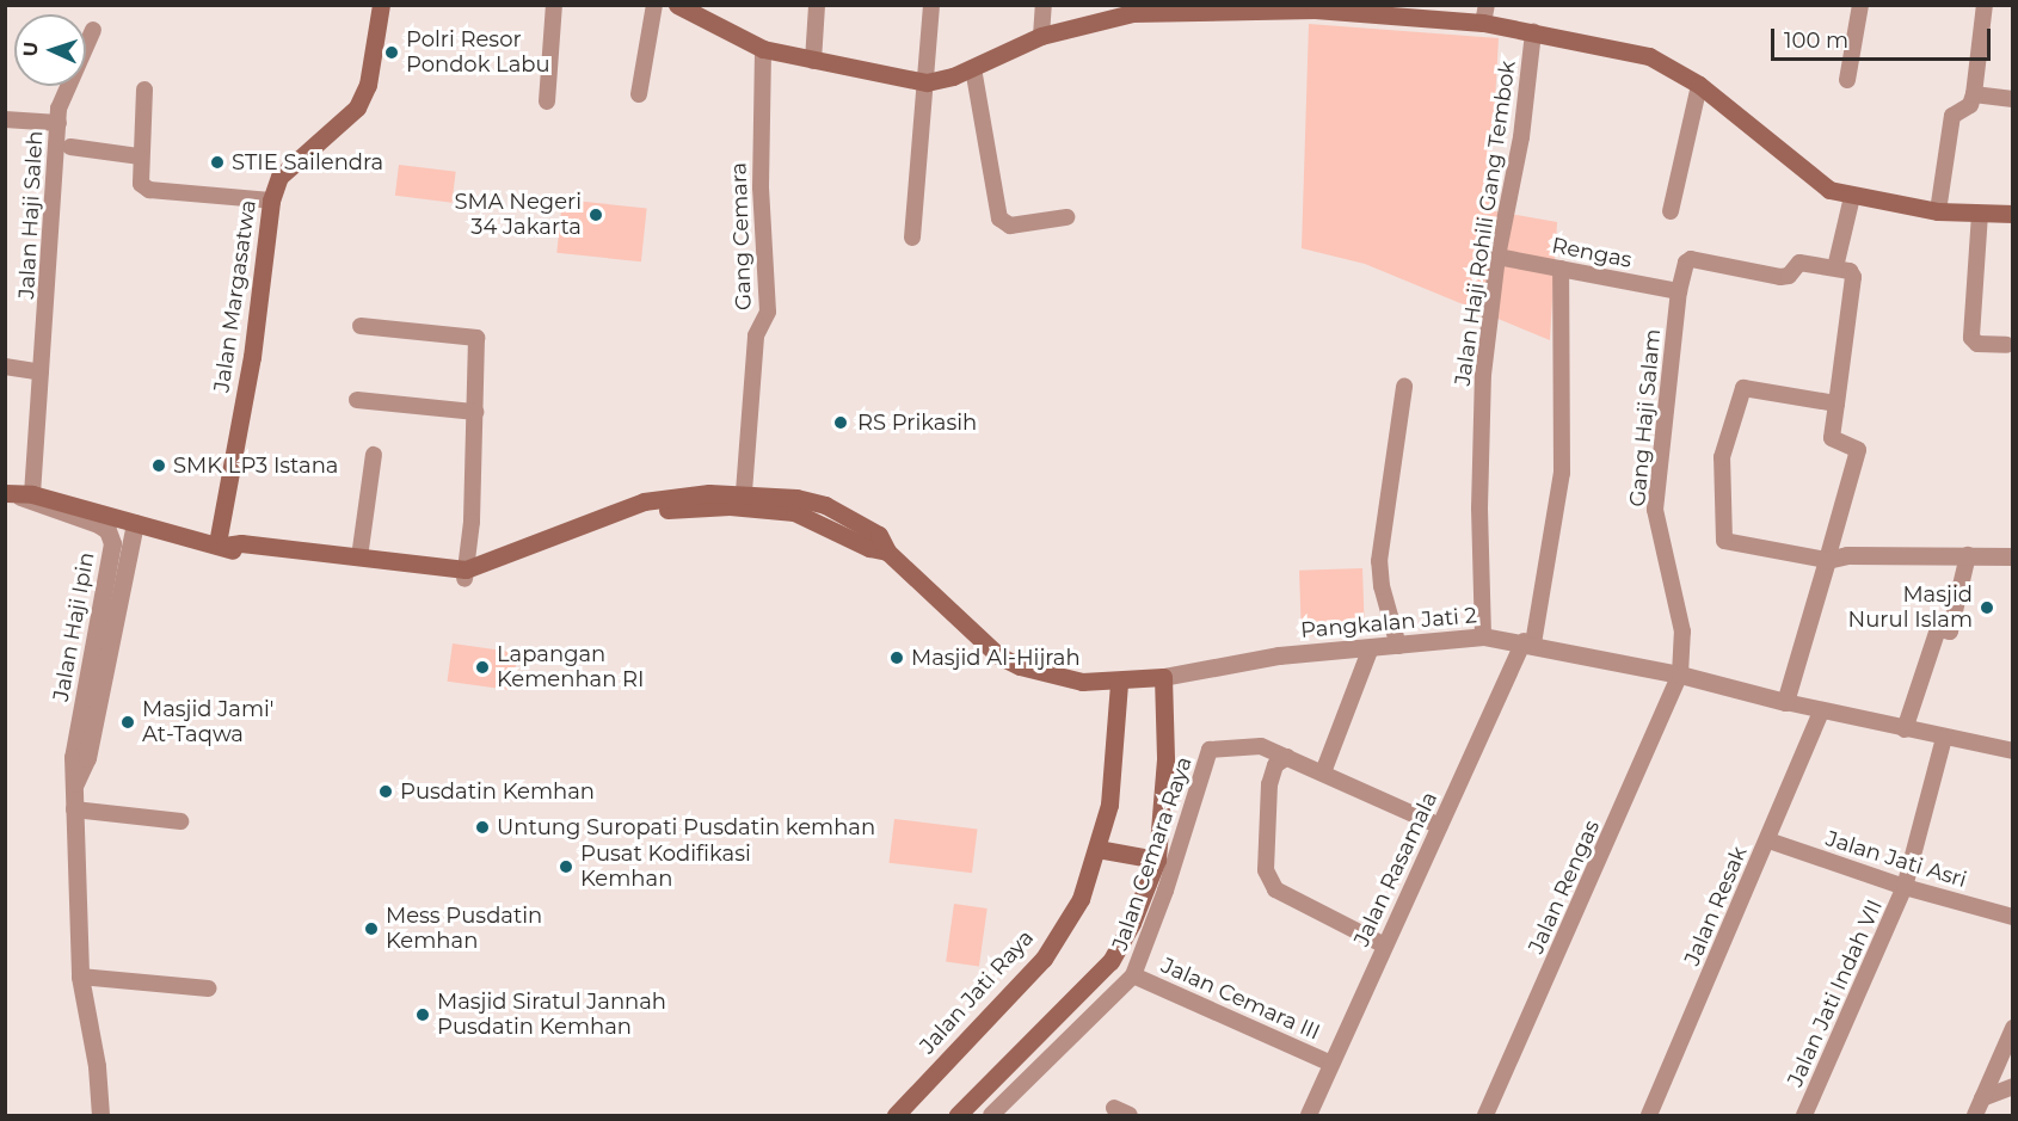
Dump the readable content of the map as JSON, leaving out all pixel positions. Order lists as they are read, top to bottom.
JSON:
{
  "streets": {
    "main road": ["Jalan Margasatwa", "Jalan Jati Raya"],
    "street": [
      "Jalan Haji Saleh",
      "Jalan Haji Rohili Gang Tembok",
      "Gang Cemara",
      "Rengas",
      "Gang Haji Salam",
      "Pangkalan Jati 2",
      "Jalan Haji Ipin",
      "Jalan Cemara Raya",
      "Jalan Jati Asri",
      "Jalan Rasamala",
      "Jalan Rengas",
      "Jalan Resak",
      "Jalan Jati Indah VII",
      "Jalan Cemara III"
    ]
  },
  "crossings": [
    ["Jalan Haji Saleh", "Jalan Haji Ipin"],
    ["Jalan Haji Rohili Gang Tembok", "Rengas"],
    ["Jalan Haji Rohili Gang Tembok", "Pangkalan Jati 2"],
    ["Rengas", "Gang Haji Salam"],
    ["Rengas", "Jalan Rasamala"],
    ["Gang Haji Salam", "Pangkalan Jati 2"],
    ["Gang Haji Salam", "Jalan Rengas"],
    ["Pangkalan Jati 2", "Jalan Rasamala"],
    ["Pangkalan Jati 2", "Jalan Rengas"],
    ["Jalan Cemara Raya", "Jalan Rasamala"],
    ["Jalan Cemara Raya", "Jalan Cemara III"],
    ["Jalan Jati Asri", "Jalan Resak"],
    ["Jalan Jati Asri", "Jalan Jati Indah VII"],
    ["Jalan Rasamala", "Jalan Cemara III"]
  ],
  "places": [
    "Polri Resor Pondok Labu",
    "STIE Sailendra",
    "SMA Negeri 34 Jakarta",
    "RS Prikasih",
    "SMK LP3 Istana",
    "Masjid Nurul Islam",
    "Masjid Al-Hijrah",
    "Lapangan Kemenhan RI",
    "Masjid Jami' At-Taqwa",
    "Pusdatin Kemhan",
    "Untung Suropati Pusdatin kemhan",
    "Pusat Kodifikasi Kemhan",
    "Mess Pusdatin Kemhan",
    "Masjid Siratul Jannah Pusdatin Kemhan"
  ],
  "scale_bar": "100 m",
  "north": "left"
}
